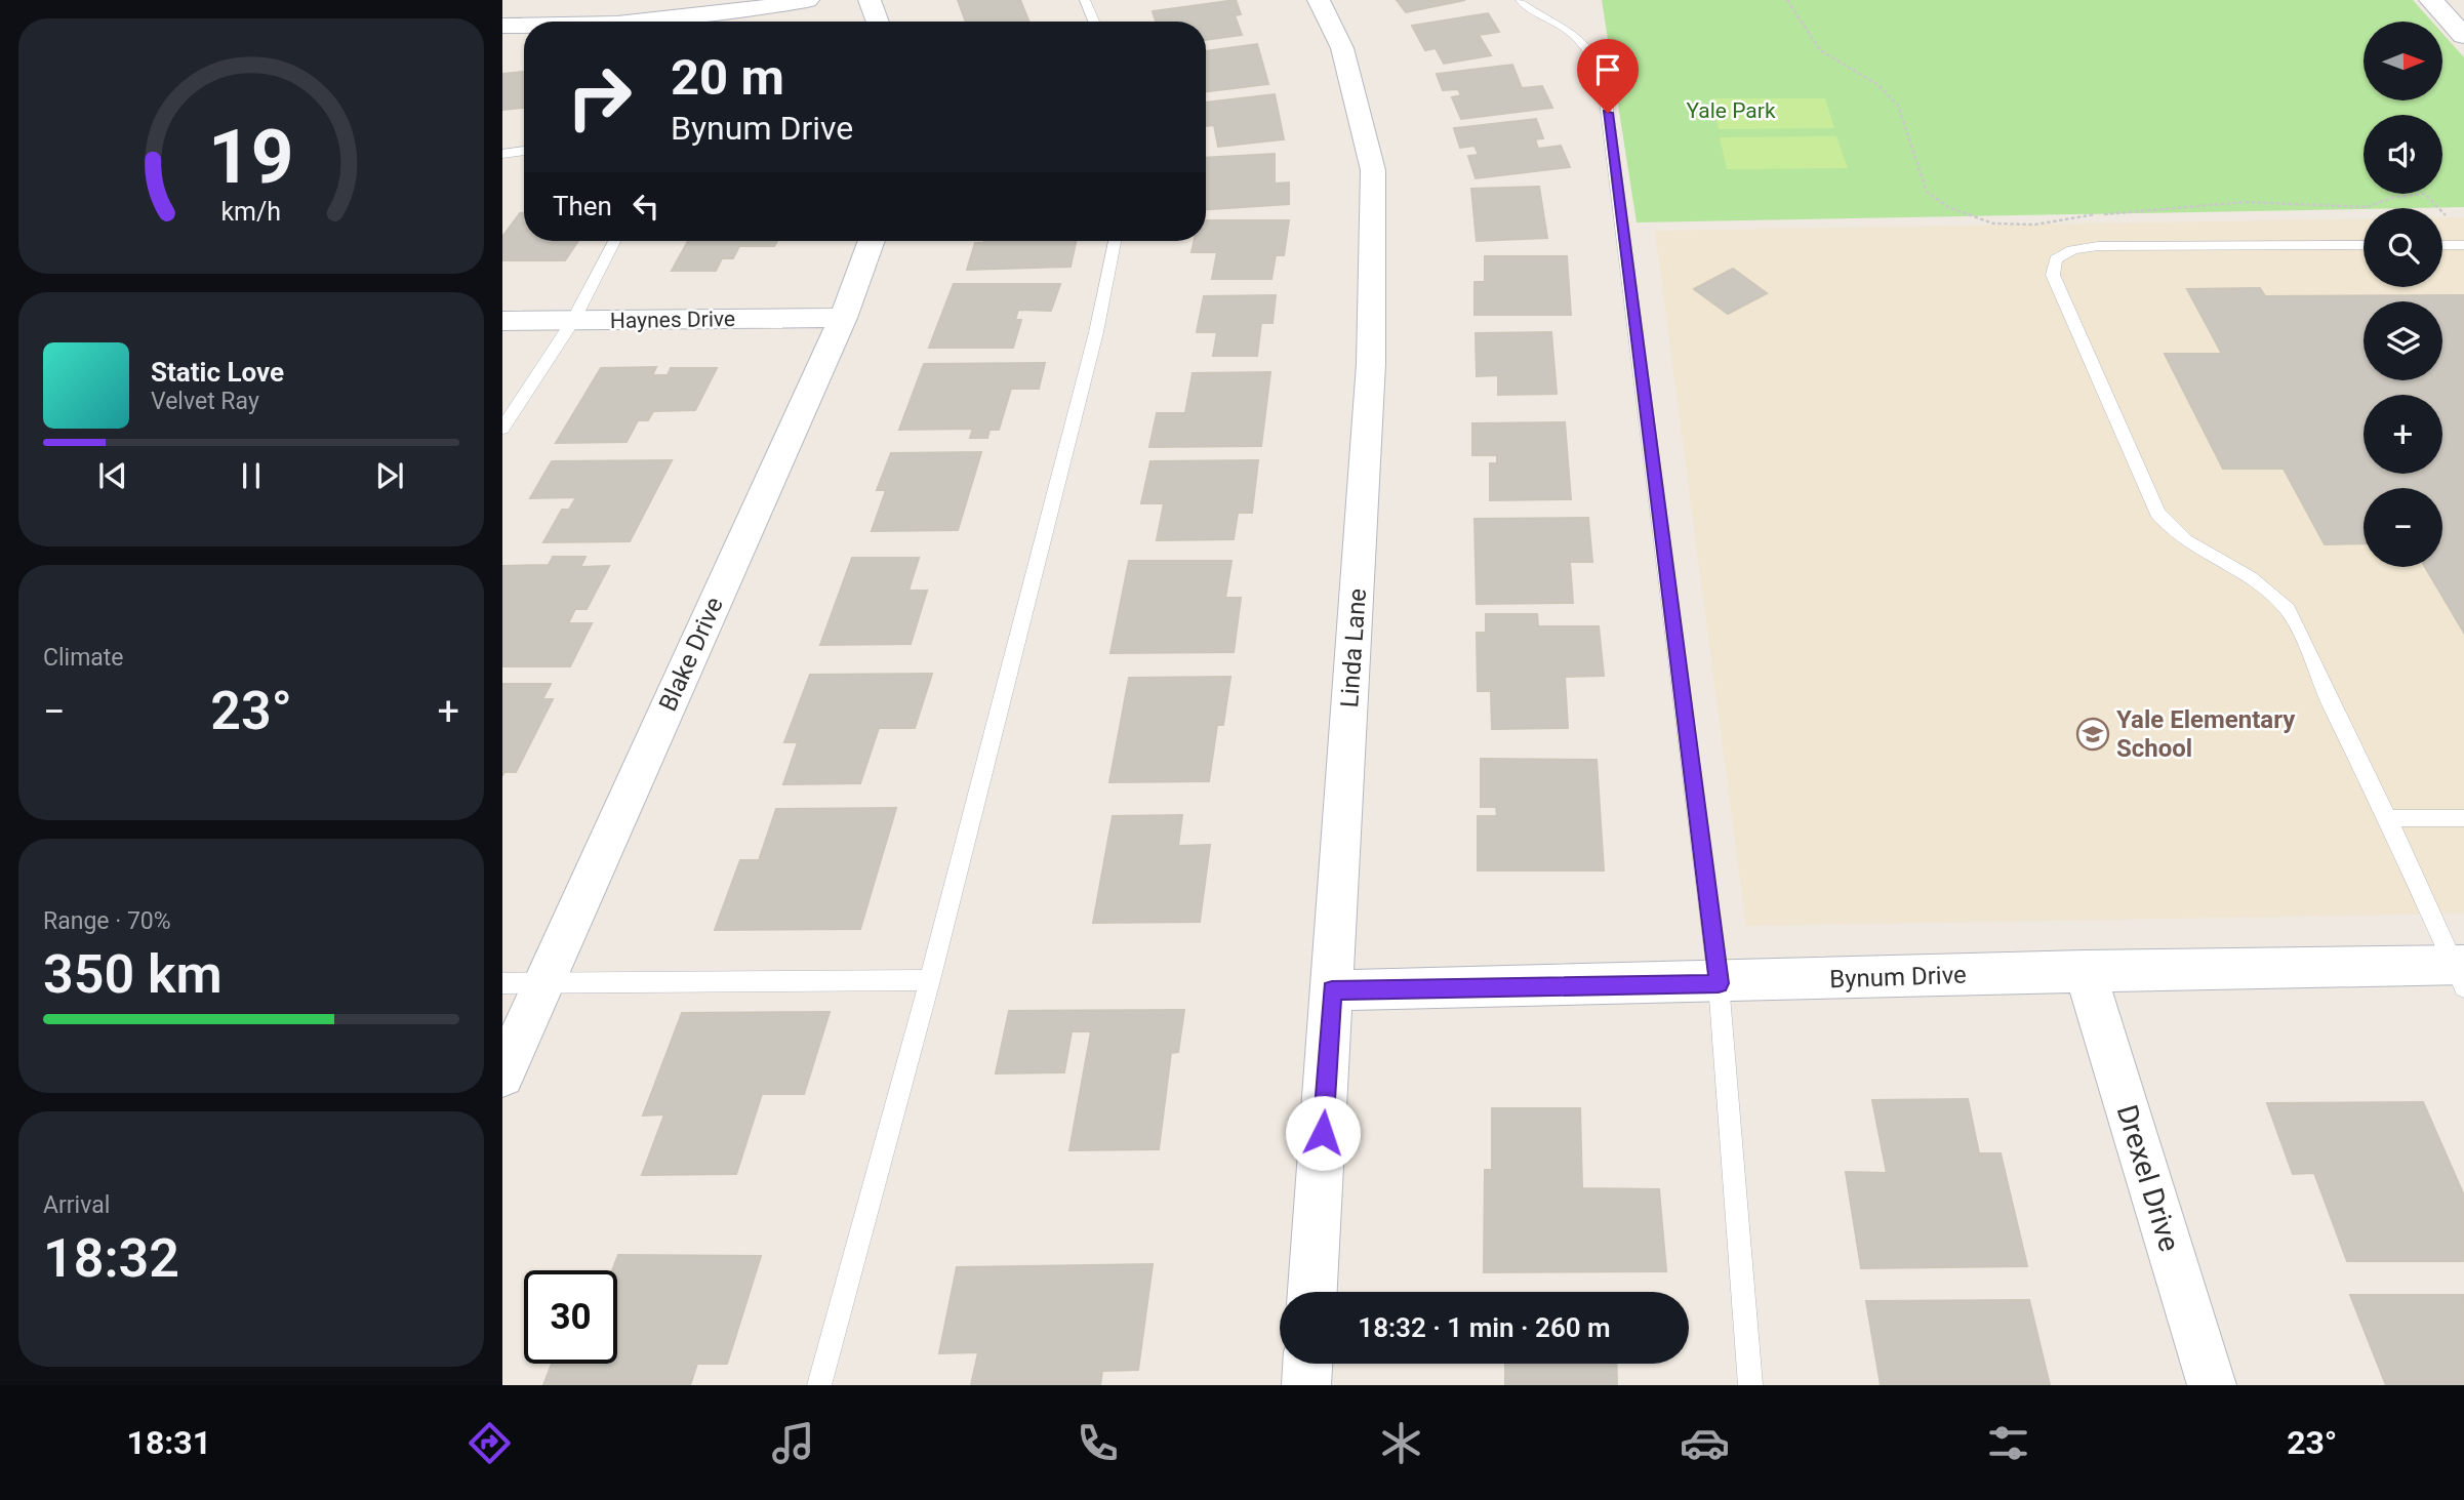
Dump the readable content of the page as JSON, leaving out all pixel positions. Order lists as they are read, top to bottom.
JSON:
{
  "streets": {
    "street": [
      "Haynes Drive",
      "Linda Lane",
      "Blake Drive",
      "Bynum Drive",
      "Drexel Drive"
    ]
  },
  "crossings": [
    ["Haynes Drive", "Blake Drive"],
    ["Linda Lane", "Bynum Drive"],
    ["Bynum Drive", "Drexel Drive"]
  ],
  "parks": ["Yale Park"],
  "places": {
    "school or university": ["Yale Elementary School"]
  },
  "north": "right",
  "page": {
    "map_buttons": ["+", "−"],
    "turn": ["20 m", "Bynum Drive"],
    "then": "Then",
    "song": ["Static Love", "Velvet Ray"],
    "tile": [
      "Climate",
      ["Range · 70%", "350 km"],
      ["Arrival", "18:32"]
    ],
    "heat": ["−", "23°", "+"],
    "limit": "30",
    "trip": "18:32 · 1 min · 260 m",
    "tabs": ["18:31", "23°"],
    "gauge": ["19", "km/h"]
  }
}
